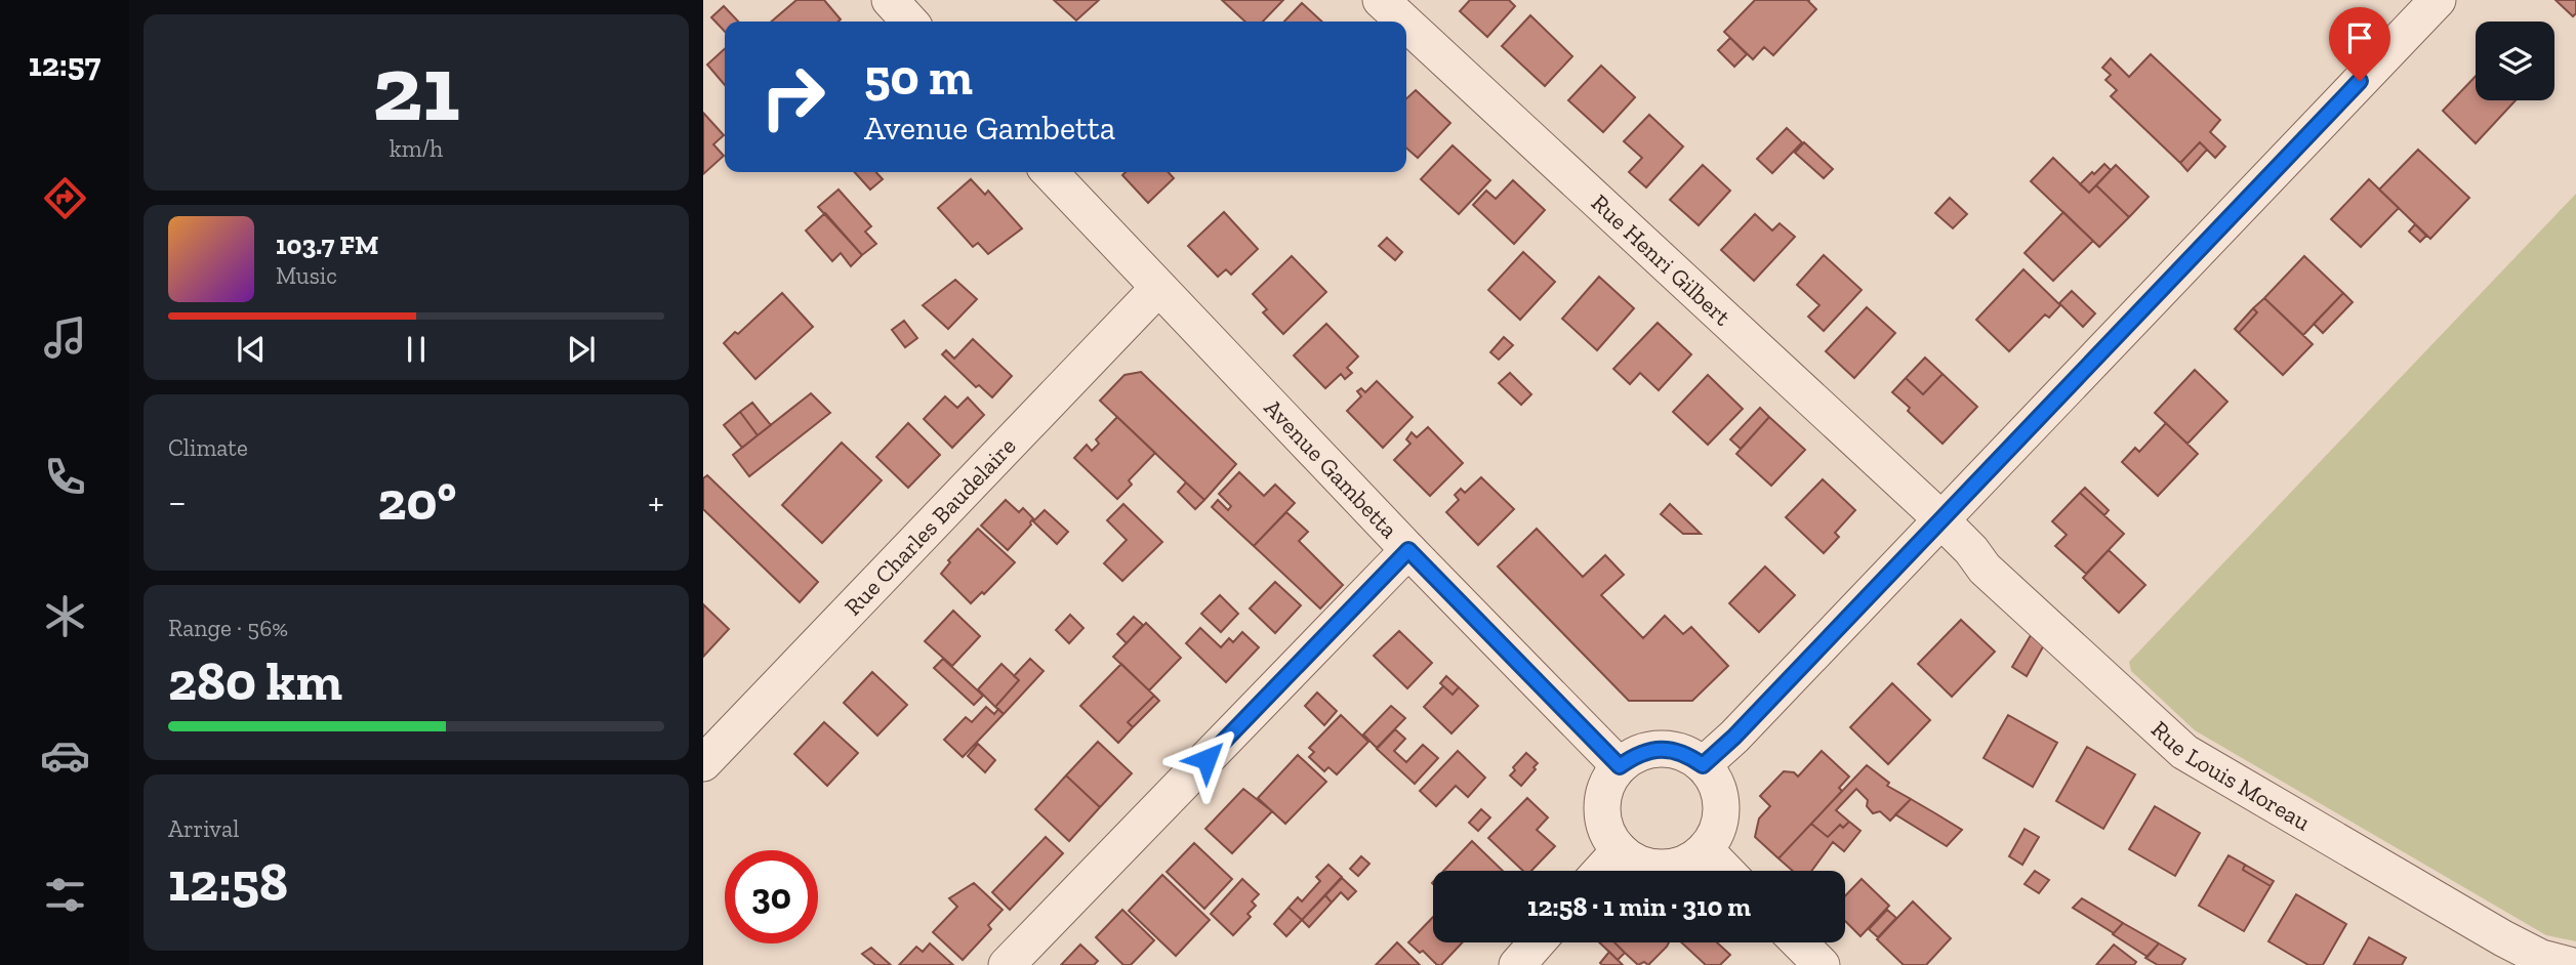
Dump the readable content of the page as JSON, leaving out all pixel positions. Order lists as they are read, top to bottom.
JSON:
{
  "streets": {
    "street": [
      "Rue Henri Gilbert",
      "Avenue Gambetta",
      "Rue Charles Baudelaire",
      "Rue Louis Moreau"
    ]
  },
  "crossings": [
    ["Rue Henri Gilbert", "Rue Louis Moreau"],
    ["Avenue Gambetta", "Rue Charles Baudelaire"]
  ],
  "page": {
    "tabs": "12:57",
    "tile": [
      ["21", "km/h"],
      "Climate",
      ["Range · 56%", "280 km"],
      ["Arrival", "12:58"]
    ],
    "turn": ["50 m", "Avenue Gambetta"],
    "song": ["103.7 FM", "Music"],
    "heat": ["−", "20°", "+"],
    "limit": "30",
    "trip": "12:58 · 1 min · 310 m"
  }
}
